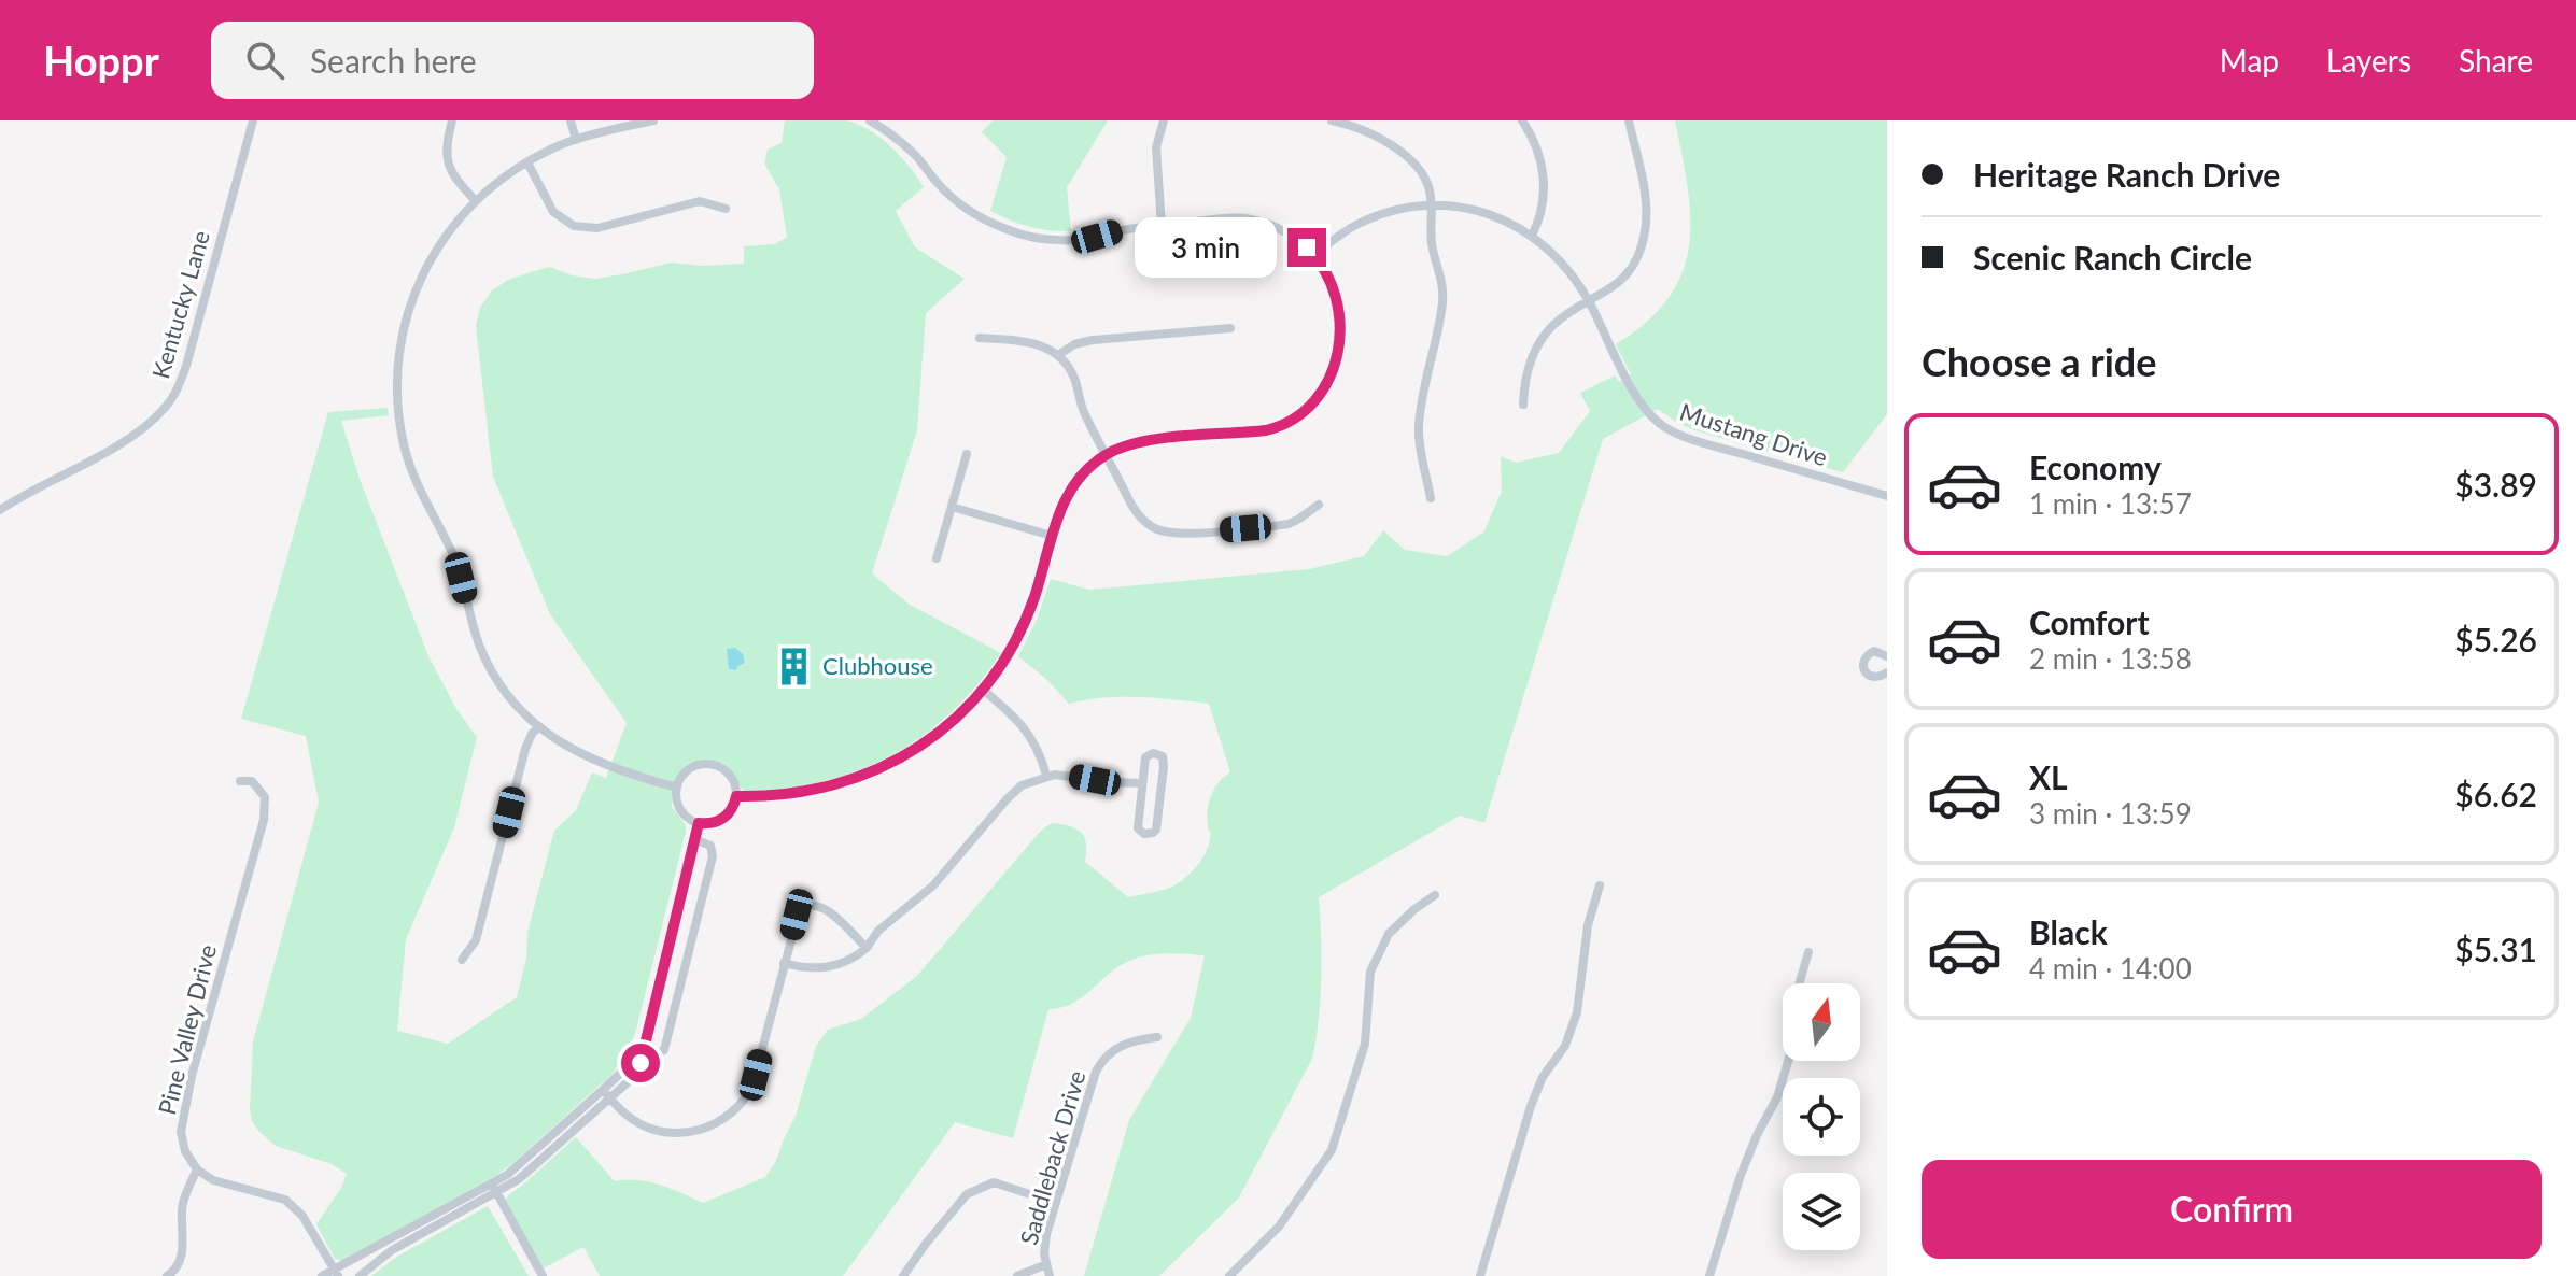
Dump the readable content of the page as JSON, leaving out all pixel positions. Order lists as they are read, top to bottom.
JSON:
{
  "streets": {
    "street": [
      "Kentucky Lane",
      "Mustang Drive",
      "Pine Valley Drive",
      "Saddleback Drive"
    ]
  },
  "places": {
    "building": ["Clubhouse"]
  },
  "north": "top",
  "page": {
    "header": "Hoppr",
    "search": "Search here",
    "nav": ["Map", "Layers", "Share"],
    "banner": ["Heritage Ranch Drive", "Scenic Ranch Circle"],
    "bubble": "3 min",
    "heading": "Choose a ride",
    "list": [
      {
        "name": "Economy",
        "note": "1 min · 13:57",
        "value": "$3.89"
      },
      {
        "name": "Comfort",
        "note": "2 min · 13:58",
        "value": "$5.26"
      },
      {
        "name": "XL",
        "note": "3 min · 13:59",
        "value": "$6.62"
      },
      {
        "name": "Black",
        "note": "4 min · 14:00",
        "value": "$5.31"
      }
    ],
    "buttons": "Confirm"
  }
}
